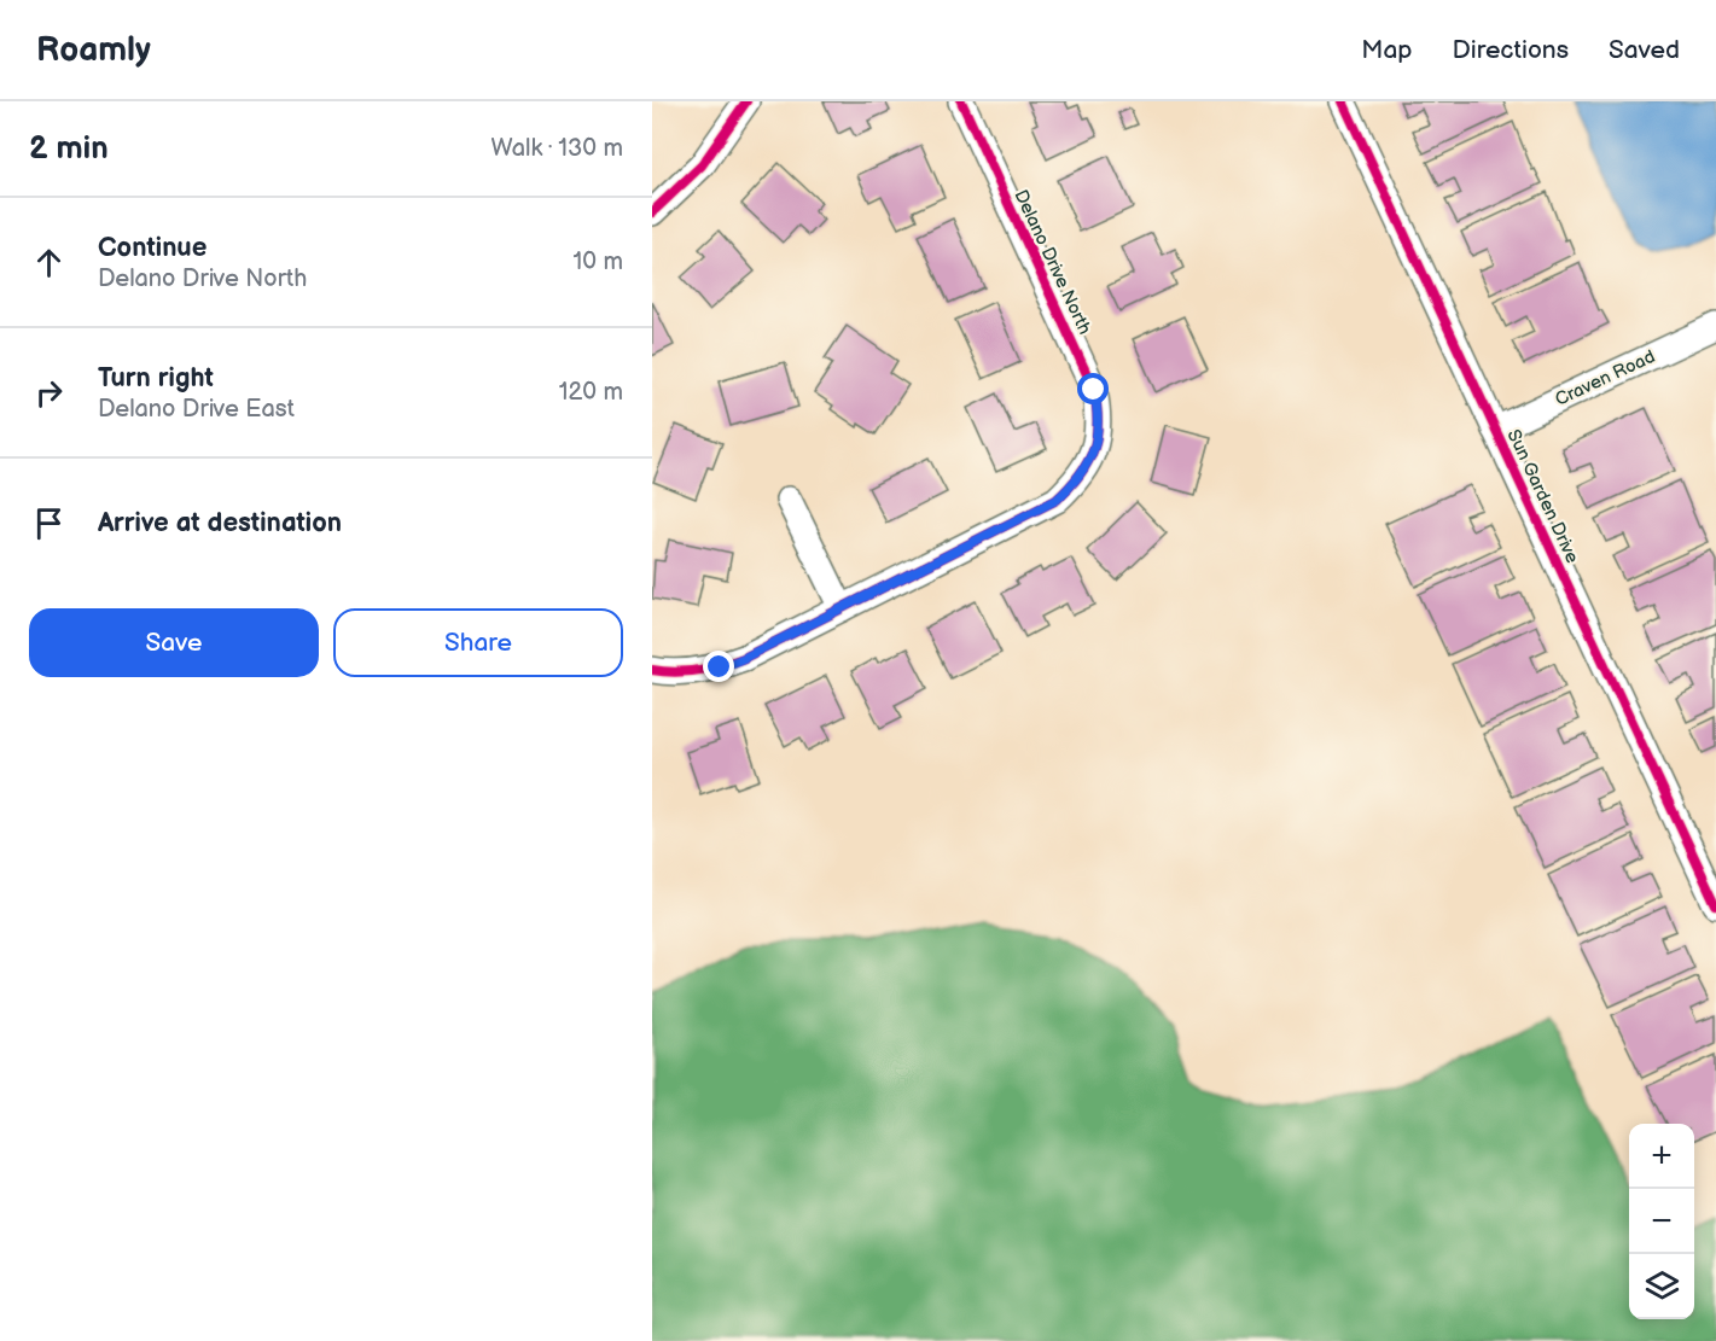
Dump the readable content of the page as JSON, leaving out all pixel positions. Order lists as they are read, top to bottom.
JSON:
{
  "streets": {
    "street": ["Delano Drive North", "Craven Road", "Sun Garden Drive"]
  },
  "crossings": [
    ["Craven Road", "Sun Garden Drive"]
  ],
  "page": {
    "header": "Roamly",
    "nav": ["Map", "Directions", "Saved"],
    "heading": ["2 min", "Walk · 130 m"],
    "list": [
      ["Continue", "Delano Drive North", "10 m"],
      ["Turn right", "Delano Drive East", "120 m"],
      "Arrive at destination"
    ],
    "buttons": ["Save", "Share"],
    "map_buttons": ["+", "−"]
  }
}
